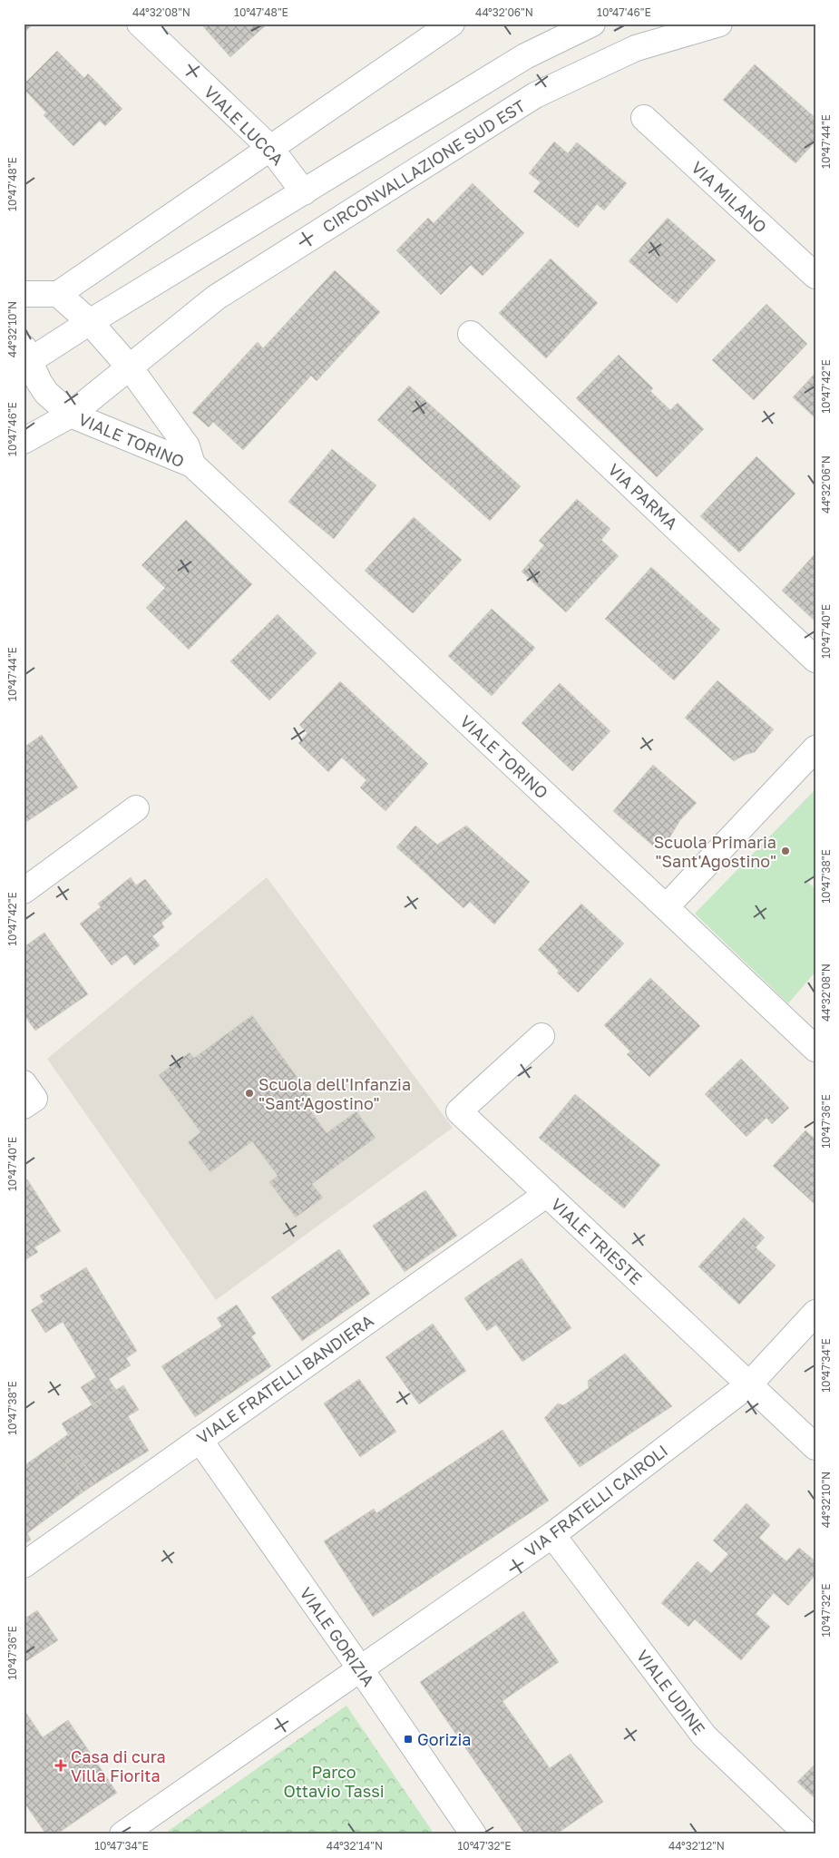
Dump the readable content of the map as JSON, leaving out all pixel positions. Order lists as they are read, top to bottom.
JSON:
{
  "streets": {
    "street": [
      "VIALE LUCCA",
      "CIRCONVALLAZIONE SUD EST",
      "VIA MILANO",
      "VIALE TORINO",
      "VIA PARMA",
      "VIALE TRIESTE",
      "VIALE FRATELLI BANDIERA",
      "VIA FRATELLI CAIROLI",
      "VIALE GORIZIA",
      "VIALE UDINE"
    ]
  },
  "crossings": [
    ["CIRCONVALLAZIONE SUD EST", "VIALE TORINO"],
    ["VIALE TRIESTE", "VIALE FRATELLI BANDIERA"],
    ["VIALE TRIESTE", "VIA FRATELLI CAIROLI"],
    ["VIALE FRATELLI BANDIERA", "VIALE GORIZIA"],
    ["VIA FRATELLI CAIROLI", "VIALE GORIZIA"],
    ["VIA FRATELLI CAIROLI", "VIALE UDINE"]
  ],
  "parks": ["Parco Ottavio Tassi"],
  "places": {
    "other": ["Scuola Primaria \"Sant'Agostino\"", "Scuola dell'Infanzia \"Sant'Agostino\""],
    "transit": ["Gorizia"],
    "health": ["Casa di cura Villa Fiorita"]
  },
  "coordinates": [
    "44°32'08\"N",
    "10°47'48\"E",
    "44°32'06\"N",
    "10°47'46\"E",
    "10°47'44\"E",
    "44°32'10\"N",
    "10°47'42\"E",
    "10°47'40\"E",
    "10°47'38\"E",
    "10°47'36\"E",
    "10°47'34\"E",
    "10°47'32\"E",
    "44°32'14\"N",
    "44°32'12\"N"
  ]
}
